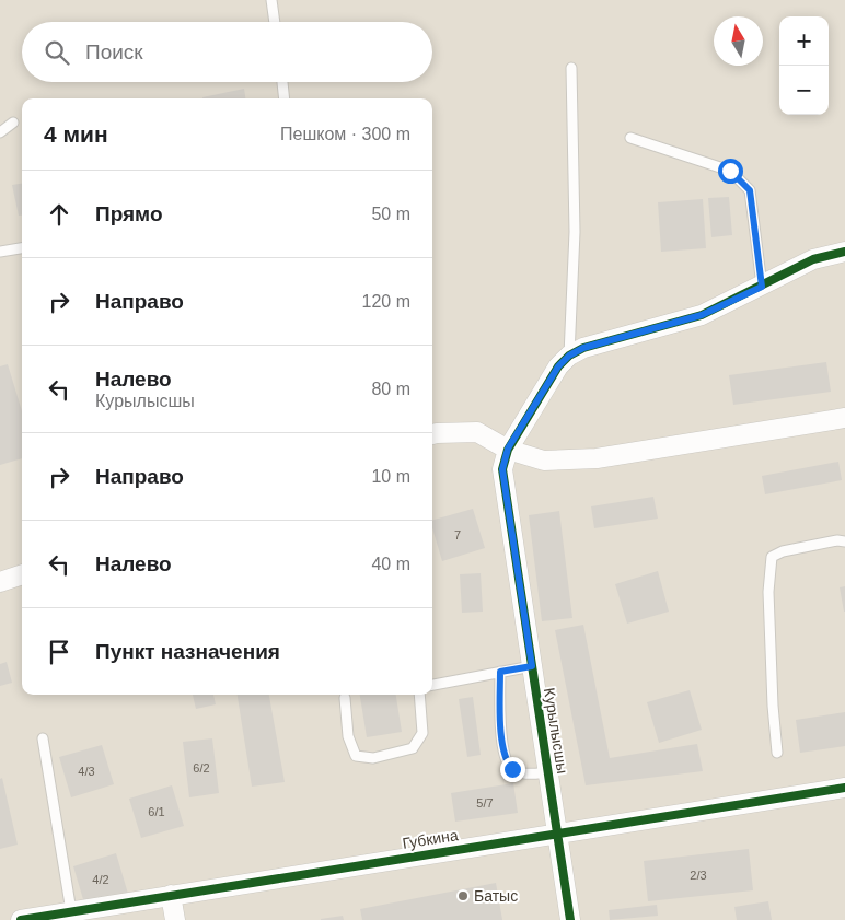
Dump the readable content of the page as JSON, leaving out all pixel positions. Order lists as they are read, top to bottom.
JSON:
{
  "streets": {
    "street": ["Курылысшы", "Губкина"]
  },
  "crossings": [
    ["Курылысшы", "Губкина"]
  ],
  "places": ["Батыс"],
  "house_numbers": [
    "7",
    "6/2",
    "4/3",
    "5/7",
    "6/1",
    "2/3",
    "4/2"
  ],
  "north": "top",
  "page": {
    "map_buttons": ["+", "−"],
    "search": "Поиск",
    "heading": ["4 мин", "Пешком · 300 m"],
    "list": [
      ["Прямо", "50 m"],
      ["Направо", "120 m"],
      ["Налево", "Курылысшы", "80 m"],
      ["Направо", "10 m"],
      ["Налево", "40 m"],
      "Пункт назначения"
    ]
  }
}
